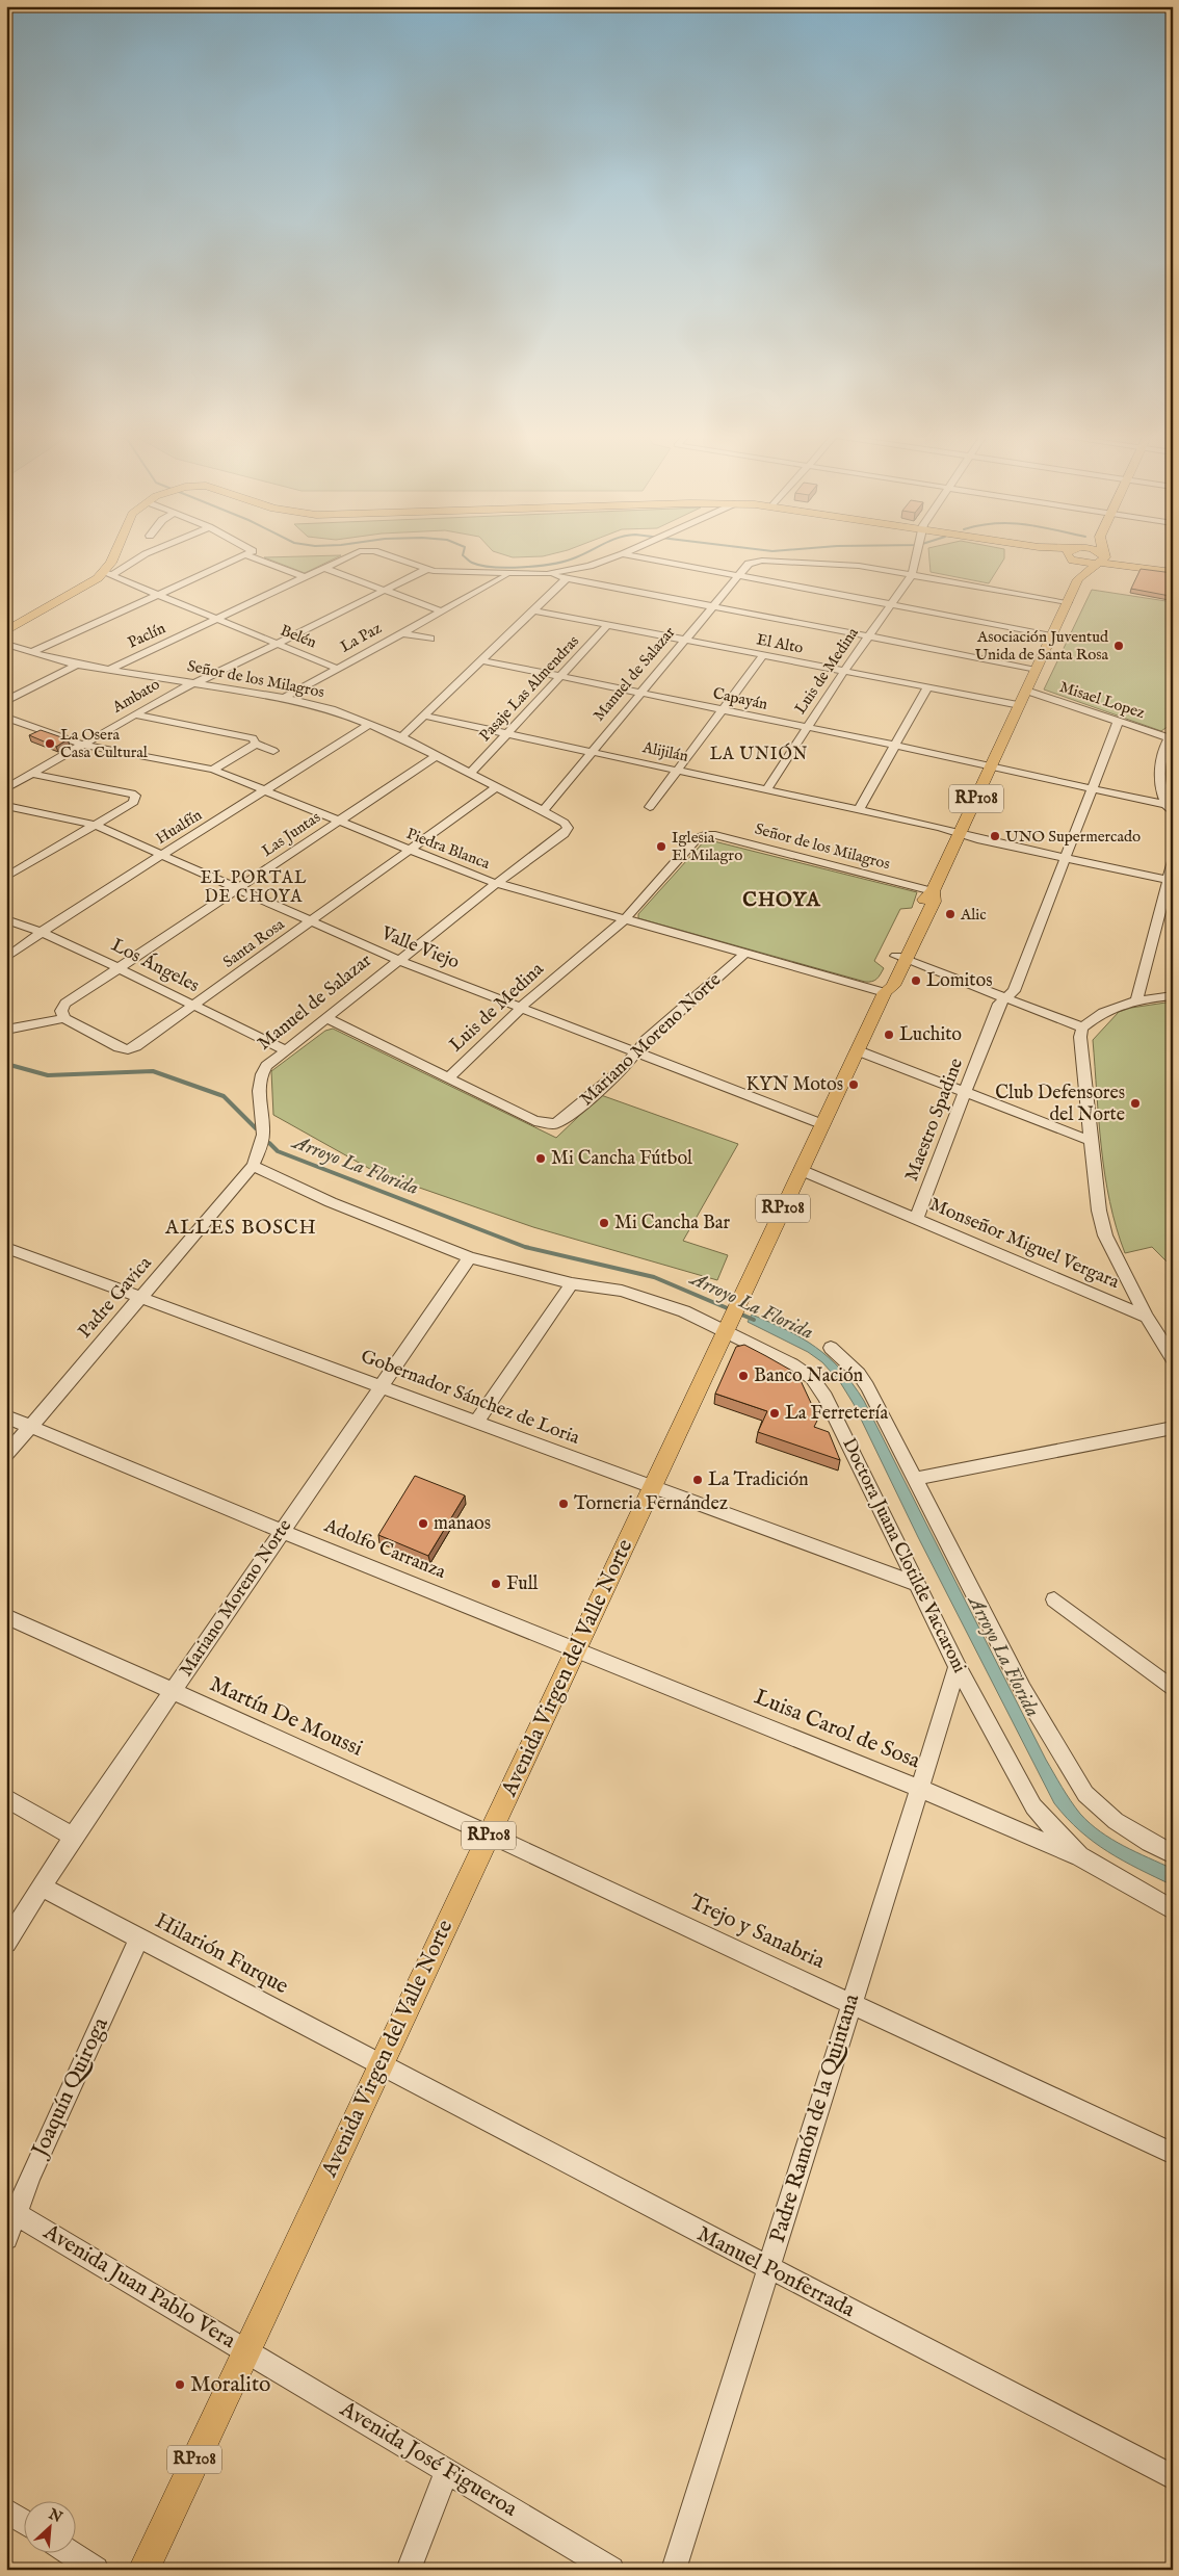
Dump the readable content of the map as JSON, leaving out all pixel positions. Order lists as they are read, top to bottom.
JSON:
{
  "streets": {
    "main road": ["RP108", "Avenida Virgen del Valle Norte"],
    "street": [
      "Paclín",
      "Belén",
      "La Paz",
      "El Alto",
      "Luis de Medina",
      "Manuel de Salazar",
      "Señor de los Milagros",
      "Pasaje Las Almendras",
      "Ambato",
      "Capayán",
      "Misael Lopez",
      "Alijilán",
      "Hualfín",
      "Las Juntas",
      "Piedra Blanca",
      "Santa Rosa",
      "Valle Viejo",
      "Los Ángeles",
      "Mariano Moreno Norte",
      "Maestro Spadine",
      "Monseñor Miguel Vergara",
      "Padre Gavica",
      "Gobernador Sánchez de Loria",
      "Adolfo Carranza",
      "Doctora Juana Clotilde Vaccaroni",
      "Martín De Moussi",
      "Luisa Carol de Sosa",
      "Trejo y Sanabria",
      "Hilarión Furque",
      "Joaquín Quiroga",
      "Padre Ramón de la Quintana",
      "Manuel Ponferrada",
      "Avenida Juan Pablo Vera",
      "Avenida José Figueroa"
    ]
  },
  "crossings": [
    ["Paclín", "Belén"],
    ["Paclín", "Señor de los Milagros"],
    ["Paclín", "Ambato"],
    ["Belén", "La Paz"],
    ["Belén", "Ambato"],
    ["La Paz", "Señor de los Milagros"],
    ["El Alto", "Luis de Medina"],
    ["El Alto", "Manuel de Salazar"],
    ["El Alto", "Pasaje Las Almendras"],
    ["El Alto", "Avenida Virgen del Valle Norte"],
    ["Luis de Medina", "Manuel de Salazar"],
    ["Luis de Medina", "Señor de los Milagros"],
    ["Luis de Medina", "Capayán"],
    ["Luis de Medina", "Alijilán"],
    ["Luis de Medina", "Piedra Blanca"],
    ["Luis de Medina", "Valle Viejo"],
    ["Luis de Medina", "Mariano Moreno Norte"],
    ["Manuel de Salazar", "Señor de los Milagros"],
    ["Manuel de Salazar", "Capayán"],
    ["Manuel de Salazar", "Alijilán"],
    ["Manuel de Salazar", "Piedra Blanca"],
    ["Manuel de Salazar", "Valle Viejo"],
    ["Manuel de Salazar", "Los Ángeles"],
    ["Manuel de Salazar", "Padre Gavica"],
    ["Manuel de Salazar", "Doctora Juana Clotilde Vaccaroni"],
    ["Señor de los Milagros", "Pasaje Las Almendras"],
    ["Señor de los Milagros", "Ambato"],
    ["Señor de los Milagros", "Hualfín"],
    ["Señor de los Milagros", "Las Juntas"],
    ["Señor de los Milagros", "Santa Rosa"],
    ["Señor de los Milagros", "Avenida Virgen del Valle Norte"],
    ["Pasaje Las Almendras", "Capayán"],
    ["Pasaje Las Almendras", "Alijilán"],
    ["Ambato", "Piedra Blanca"],
    ["Capayán", "Maestro Spadine"],
    ["Capayán", "Avenida Virgen del Valle Norte"],
    ["Misael Lopez", "Maestro Spadine"],
    ["Misael Lopez", "Avenida Virgen del Valle Norte"],
    ["Alijilán", "Maestro Spadine"],
    ["Alijilán", "Avenida Virgen del Valle Norte"],
    ["Hualfín", "Piedra Blanca"],
    ["Hualfín", "Valle Viejo"],
    ["Hualfín", "Los Ángeles"],
    ["Las Juntas", "Piedra Blanca"],
    ["Las Juntas", "Santa Rosa"],
    ["Las Juntas", "Valle Viejo"],
    ["Las Juntas", "Los Ángeles"],
    ["Piedra Blanca", "Santa Rosa"],
    ["Piedra Blanca", "Mariano Moreno Norte"],
    ["Piedra Blanca", "Avenida Virgen del Valle Norte"],
    ["Santa Rosa", "Valle Viejo"],
    ["Santa Rosa", "Los Ángeles"],
    ["Valle Viejo", "Mariano Moreno Norte"],
    ["Valle Viejo", "Avenida Virgen del Valle Norte"],
    ["Mariano Moreno Norte", "Gobernador Sánchez de Loria"],
    ["Mariano Moreno Norte", "Adolfo Carranza"],
    ["Mariano Moreno Norte", "Doctora Juana Clotilde Vaccaroni"],
    ["Mariano Moreno Norte", "Martín De Moussi"],
    ["Mariano Moreno Norte", "Hilarión Furque"],
    ["Maestro Spadine", "Monseñor Miguel Vergara"],
    ["Monseñor Miguel Vergara", "Avenida Virgen del Valle Norte"],
    ["Padre Gavica", "Gobernador Sánchez de Loria"],
    ["Padre Gavica", "Adolfo Carranza"],
    ["Padre Gavica", "Doctora Juana Clotilde Vaccaroni"],
    ["Gobernador Sánchez de Loria", "Doctora Juana Clotilde Vaccaroni"],
    ["Gobernador Sánchez de Loria", "Avenida Virgen del Valle Norte"],
    ["Adolfo Carranza", "Avenida Virgen del Valle Norte"],
    ["Adolfo Carranza", "Luisa Carol de Sosa"],
    ["Doctora Juana Clotilde Vaccaroni", "Avenida Virgen del Valle Norte"],
    ["Doctora Juana Clotilde Vaccaroni", "Luisa Carol de Sosa"],
    ["Doctora Juana Clotilde Vaccaroni", "Padre Ramón de la Quintana"],
    ["Avenida Virgen del Valle Norte", "Martín De Moussi"],
    ["Avenida Virgen del Valle Norte", "Luisa Carol de Sosa"],
    ["Avenida Virgen del Valle Norte", "Trejo y Sanabria"],
    ["Avenida Virgen del Valle Norte", "Hilarión Furque"],
    ["Avenida Virgen del Valle Norte", "Manuel Ponferrada"],
    ["Avenida Virgen del Valle Norte", "Avenida Juan Pablo Vera"],
    ["Avenida Virgen del Valle Norte", "Avenida José Figueroa"],
    ["Martín De Moussi", "Trejo y Sanabria"],
    ["Luisa Carol de Sosa", "Padre Ramón de la Quintana"],
    ["Trejo y Sanabria", "Padre Ramón de la Quintana"],
    ["Hilarión Furque", "Joaquín Quiroga"],
    ["Hilarión Furque", "Manuel Ponferrada"],
    ["Joaquín Quiroga", "Avenida Juan Pablo Vera"],
    ["Padre Ramón de la Quintana", "Manuel Ponferrada"],
    ["Avenida Juan Pablo Vera", "Avenida José Figueroa"]
  ],
  "districts": [
    "LA UNIÓN",
    "EL PORTAL DE CHOYA",
    "CHOYA",
    "ALLES BOSCH"
  ],
  "water": ["Arroyo La Florida"],
  "places": [
    "Asociación Juventud Unida de Santa Rosa",
    "La Osera Casa Cultural",
    "UNO Supermercado",
    "Iglesia El Milagro",
    "Alic",
    "Lomitos",
    "Luchito",
    "KYN Motos",
    "Club Defensores del Norte",
    "Mi Cancha Fútbol",
    "Mi Cancha Bar",
    "Banco Nación",
    "La Ferretería",
    "La Tradición",
    "Torneria Fernández",
    "manaos",
    "Full",
    "Moralito"
  ],
  "north": "top right"
}
